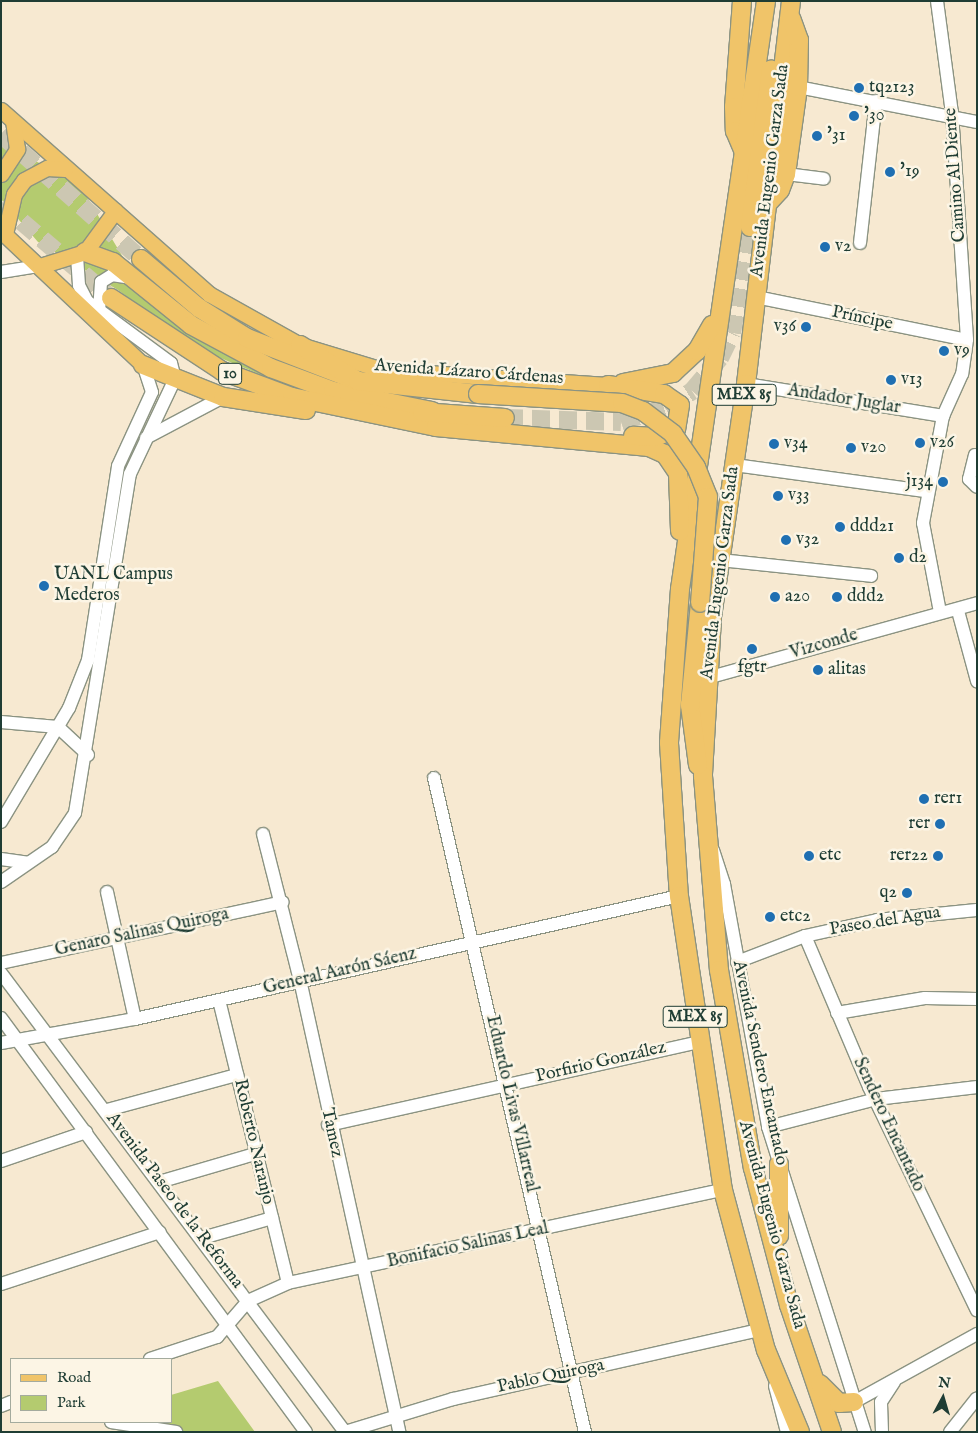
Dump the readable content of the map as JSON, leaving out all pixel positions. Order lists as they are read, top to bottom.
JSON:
{
  "streets": {
    "highway": [
      "Avenida Eugenio Garza Sada",
      "Avenida Lázaro Cárdenas",
      "10",
      "MEX 85"
    ],
    "street": [
      "Camino Al Diente",
      "Príncipe",
      "Andador Juglar",
      "Vizconde",
      "Paseo del Agua",
      "Genaro Salinas Quiroga",
      "General Aarón Sáenz",
      "Porfirio González",
      "Avenida Sendero Encantado",
      "Eduardo Livas Villarreal",
      "Sendero Encantado",
      "Tamez",
      "Roberto Naranjo",
      "Avenida Paseo de la Reforma",
      "Bonifacio Salinas Leal",
      "Pablo Quiroga"
    ]
  },
  "crossings": [
    ["Avenida Eugenio Garza Sada", "Príncipe"],
    ["Avenida Eugenio Garza Sada", "10"],
    ["Avenida Eugenio Garza Sada", "Andador Juglar"],
    ["Avenida Eugenio Garza Sada", "Vizconde"],
    ["Avenida Eugenio Garza Sada", "General Aarón Sáenz"],
    ["Avenida Eugenio Garza Sada", "Porfirio González"],
    ["Avenida Eugenio Garza Sada", "Avenida Sendero Encantado"],
    ["Avenida Eugenio Garza Sada", "Bonifacio Salinas Leal"],
    ["Avenida Eugenio Garza Sada", "Pablo Quiroga"],
    ["Camino Al Diente", "Príncipe"],
    ["Camino Al Diente", "Andador Juglar"],
    ["Camino Al Diente", "Vizconde"],
    ["Avenida Lázaro Cárdenas", "10"],
    ["Paseo del Agua", "Avenida Sendero Encantado"],
    ["Paseo del Agua", "Sendero Encantado"],
    ["Genaro Salinas Quiroga", "Tamez"],
    ["General Aarón Sáenz", "Eduardo Livas Villarreal"],
    ["General Aarón Sáenz", "Tamez"],
    ["General Aarón Sáenz", "Roberto Naranjo"],
    ["General Aarón Sáenz", "Avenida Paseo de la Reforma"],
    ["Porfirio González", "Eduardo Livas Villarreal"],
    ["Porfirio González", "Tamez"],
    ["Eduardo Livas Villarreal", "Bonifacio Salinas Leal"],
    ["Eduardo Livas Villarreal", "Pablo Quiroga"],
    ["Tamez", "Bonifacio Salinas Leal"],
    ["Tamez", "Pablo Quiroga"],
    ["Roberto Naranjo", "Bonifacio Salinas Leal"],
    ["Avenida Paseo de la Reforma", "Bonifacio Salinas Leal"],
    ["Avenida Paseo de la Reforma", "Pablo Quiroga"]
  ],
  "places": [
    "tq2123",
    "'30",
    "'31",
    "'19",
    "v2",
    "v36",
    "v9",
    "v13",
    "v26",
    "v34",
    "v20",
    "j134",
    "v33",
    "ddd21",
    "v32",
    "d2",
    "UANL Campus Mederos",
    "a20",
    "ddd2",
    "fgtr",
    "alitas",
    "rer1",
    "rer",
    "etc",
    "rer22",
    "q2",
    "etc2"
  ],
  "legend": ["Road", "Park"],
  "north": "top"
}
